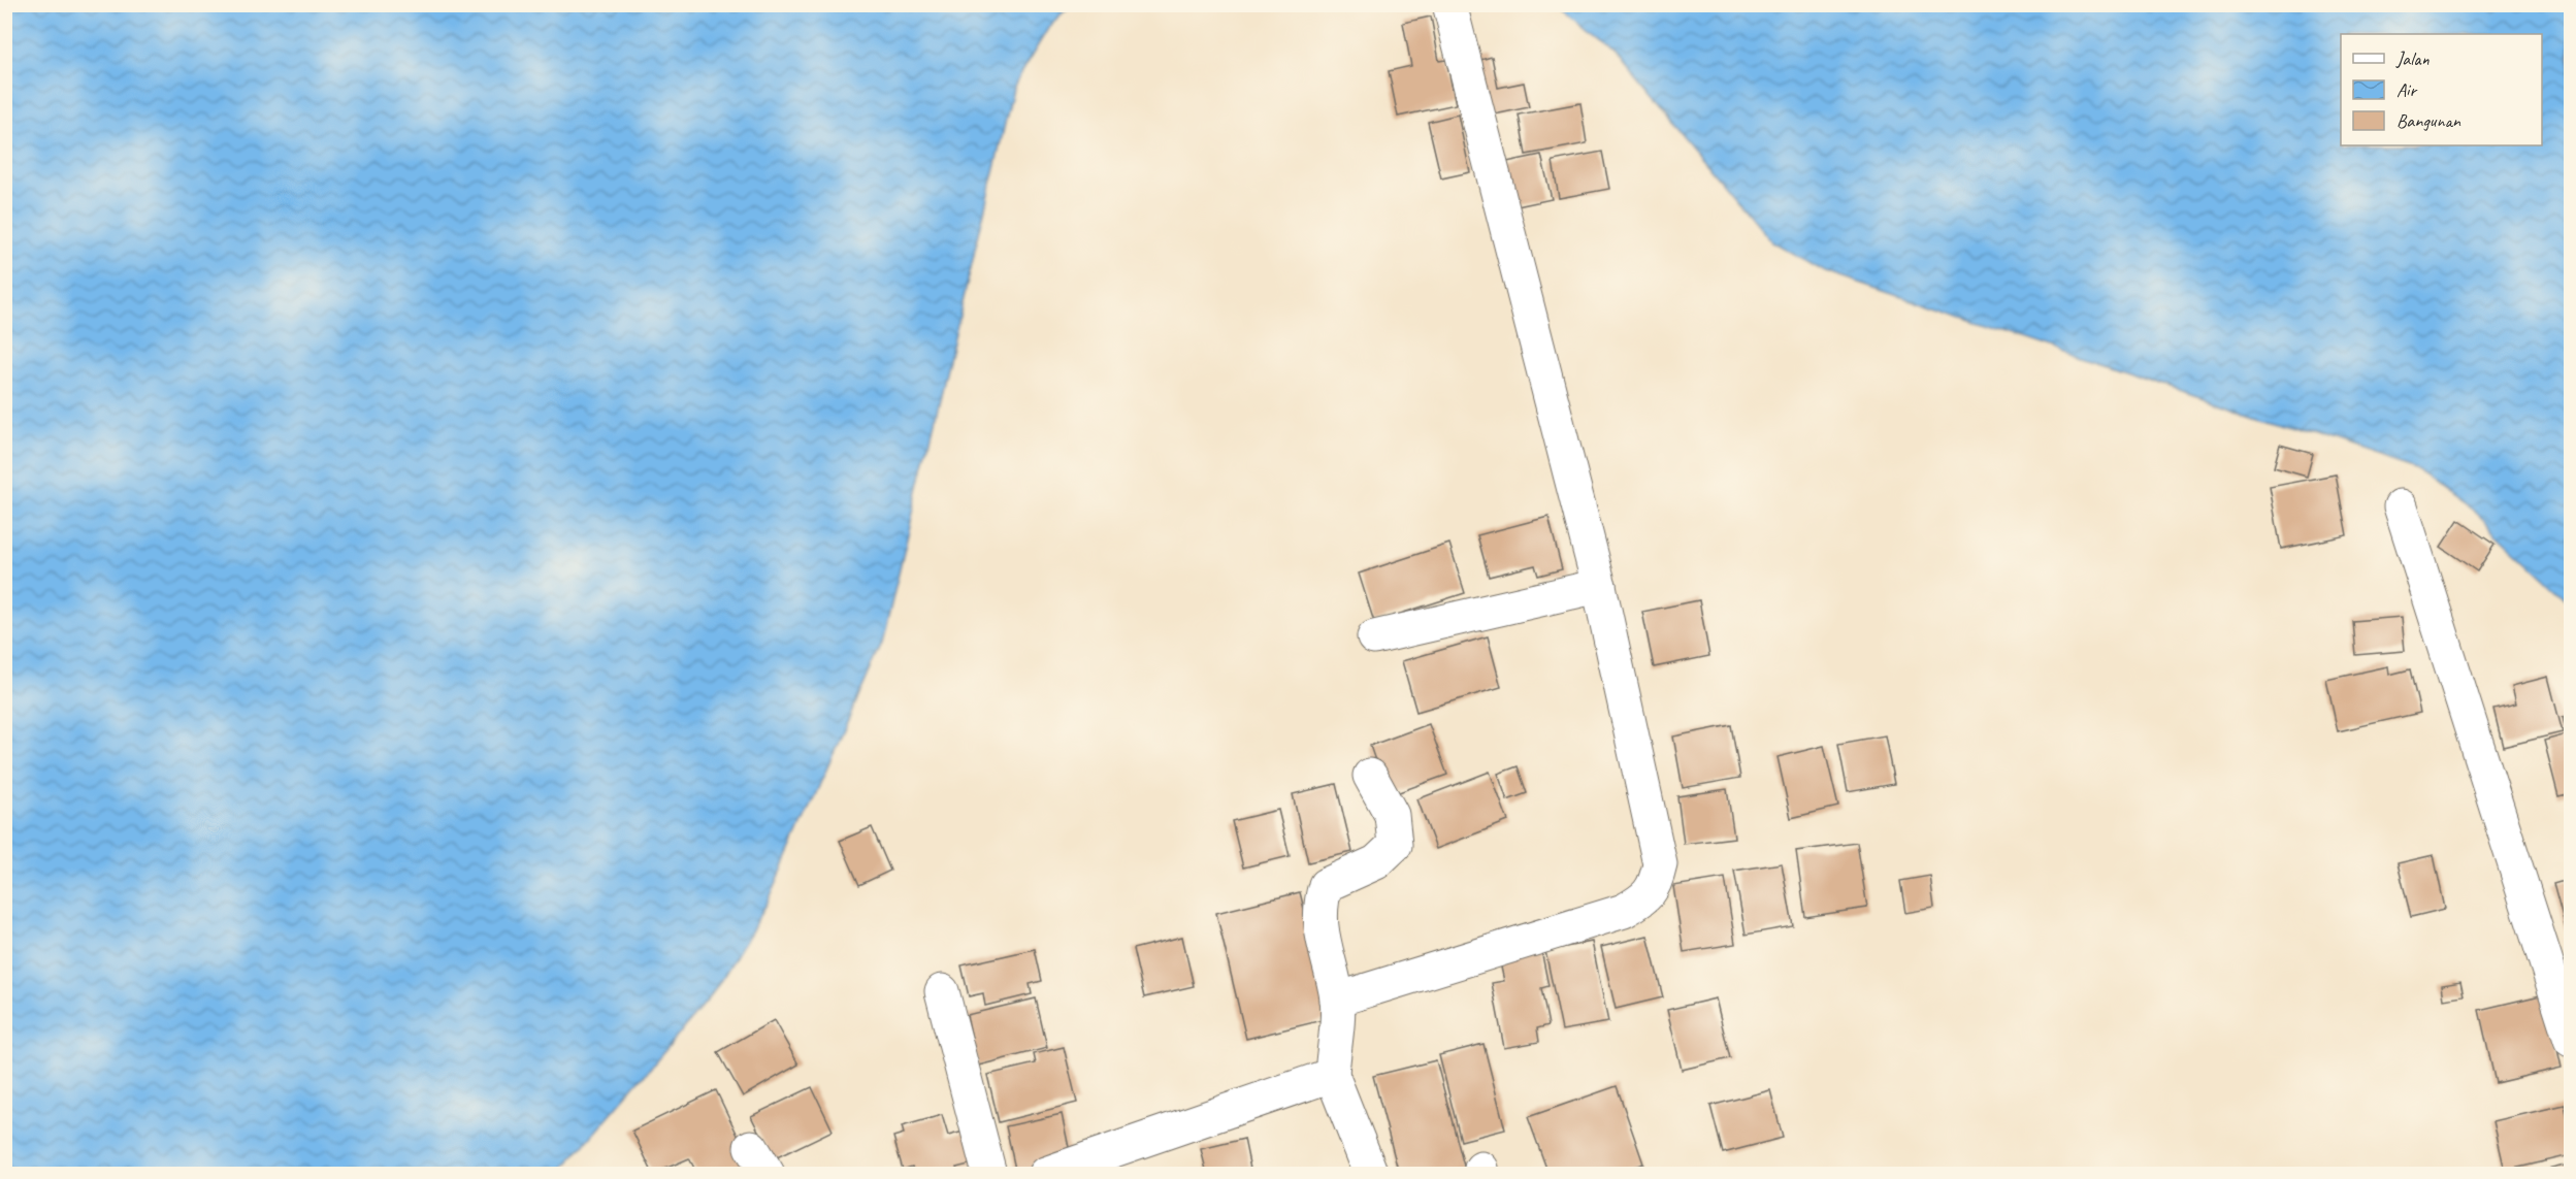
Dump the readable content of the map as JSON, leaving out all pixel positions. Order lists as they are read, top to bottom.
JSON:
{
  "legend": ["Jalan", "Air", "Bangunan"]
}
